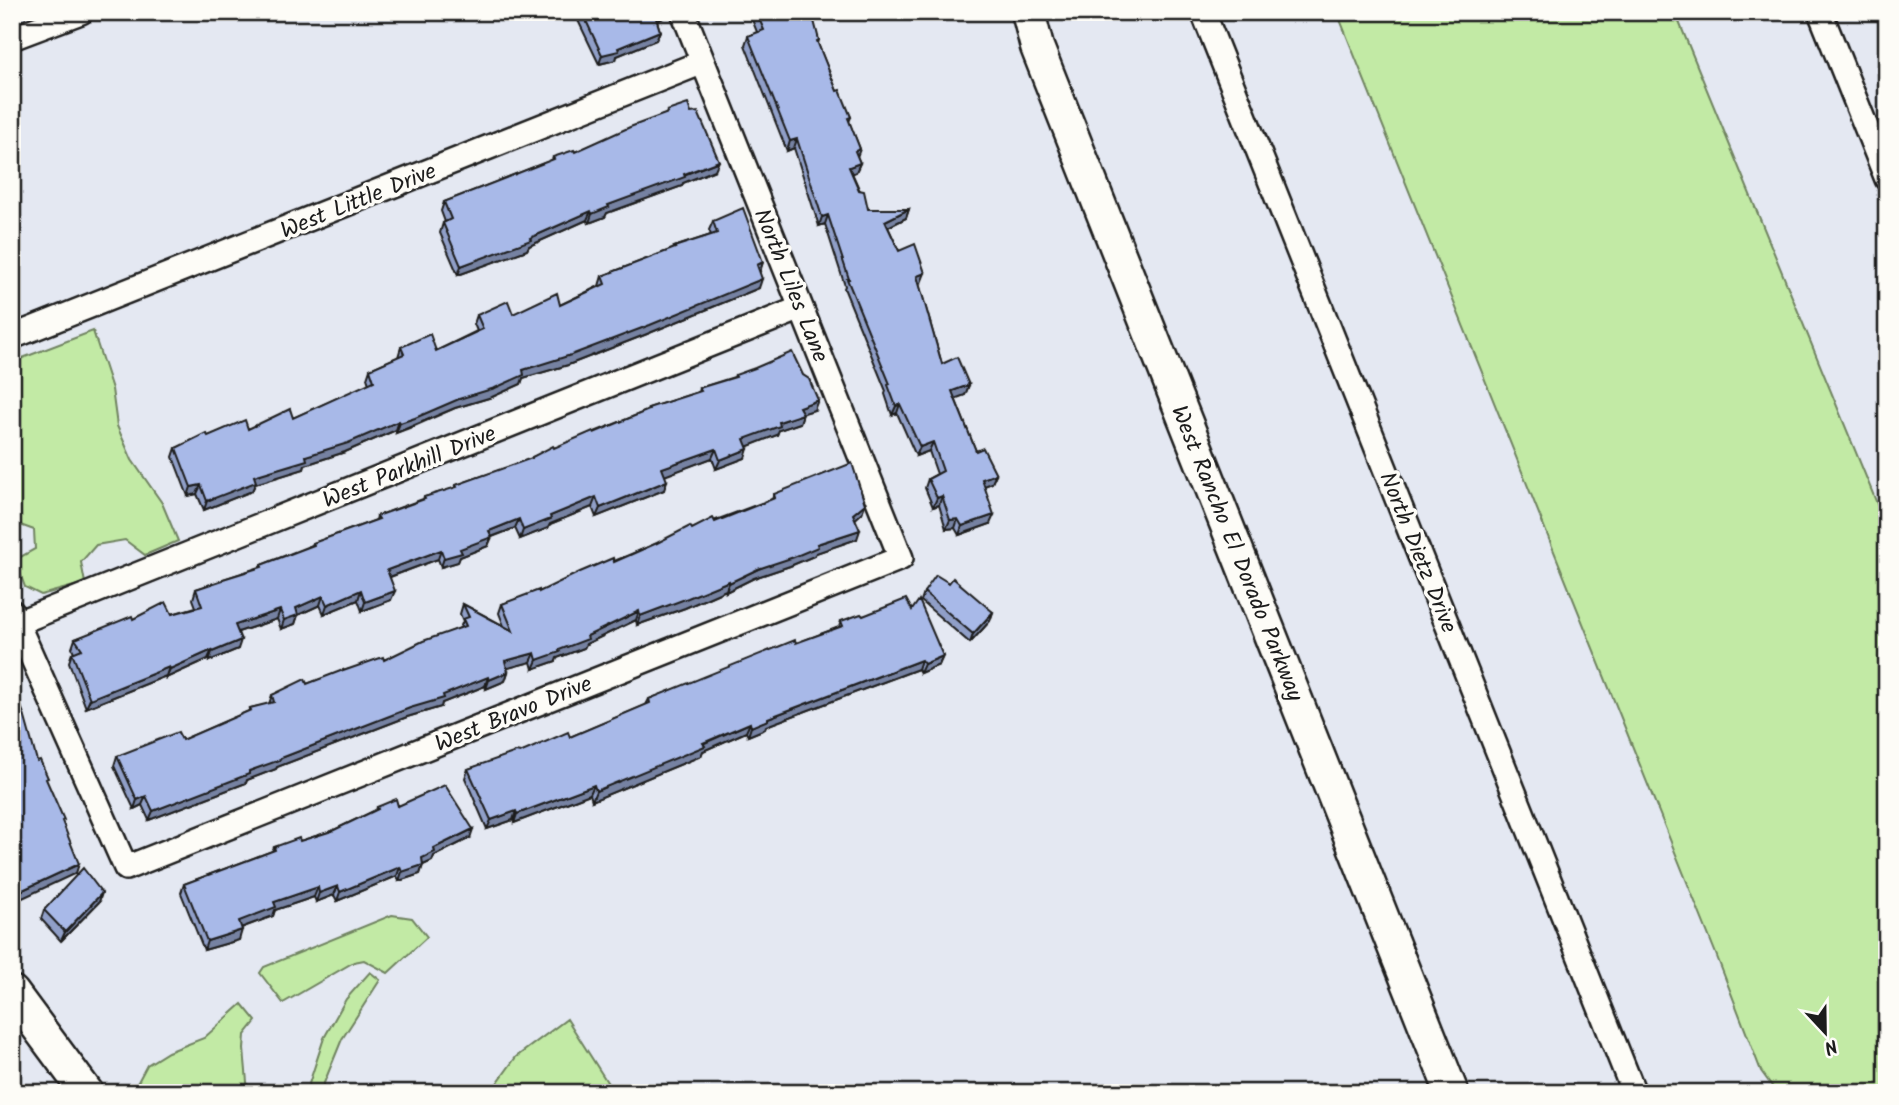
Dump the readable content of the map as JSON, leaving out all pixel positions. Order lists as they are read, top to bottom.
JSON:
{
  "streets": {
    "street": [
      "West Little Drive",
      "North Liles Lane",
      "West Parkhill Drive",
      "North Dietz Drive",
      "West Rancho El Dorado Parkway",
      "West Bravo Drive"
    ]
  },
  "crossings": [
    ["West Little Drive", "North Liles Lane"],
    ["North Liles Lane", "West Parkhill Drive"],
    ["North Liles Lane", "West Bravo Drive"],
    ["West Parkhill Drive", "West Bravo Drive"]
  ],
  "north": "bottom"
}
